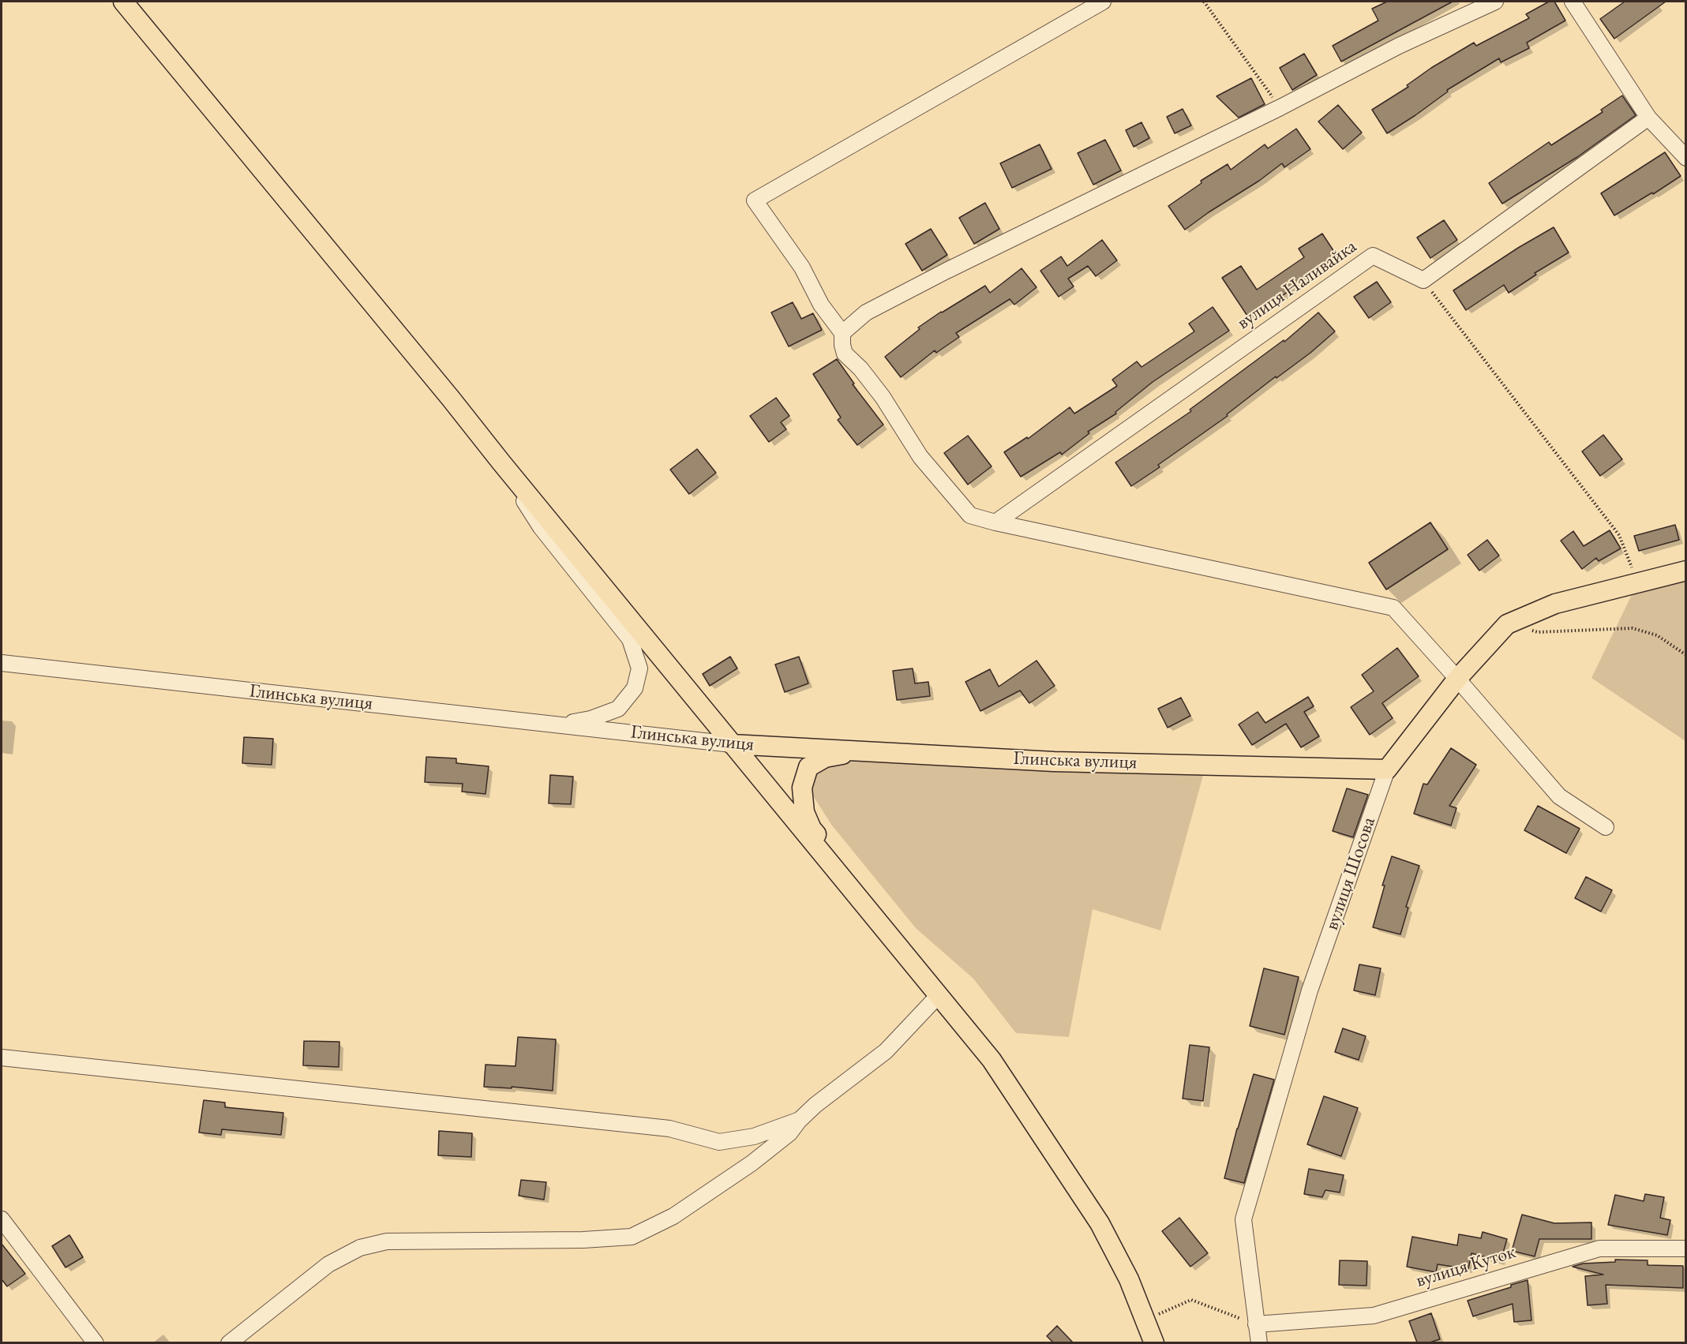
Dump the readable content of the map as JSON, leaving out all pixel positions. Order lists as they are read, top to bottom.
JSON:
{
  "streets": {
    "main road": ["Глинська вулиця", "вулиця Шосова"],
    "street": ["вулиця Наливайка", "вулиця Куток"]
  },
  "crossings": [
    ["Глинська вулиця", "вулиця Шосова"],
    ["вулиця Шосова", "вулиця Куток"]
  ]
}
